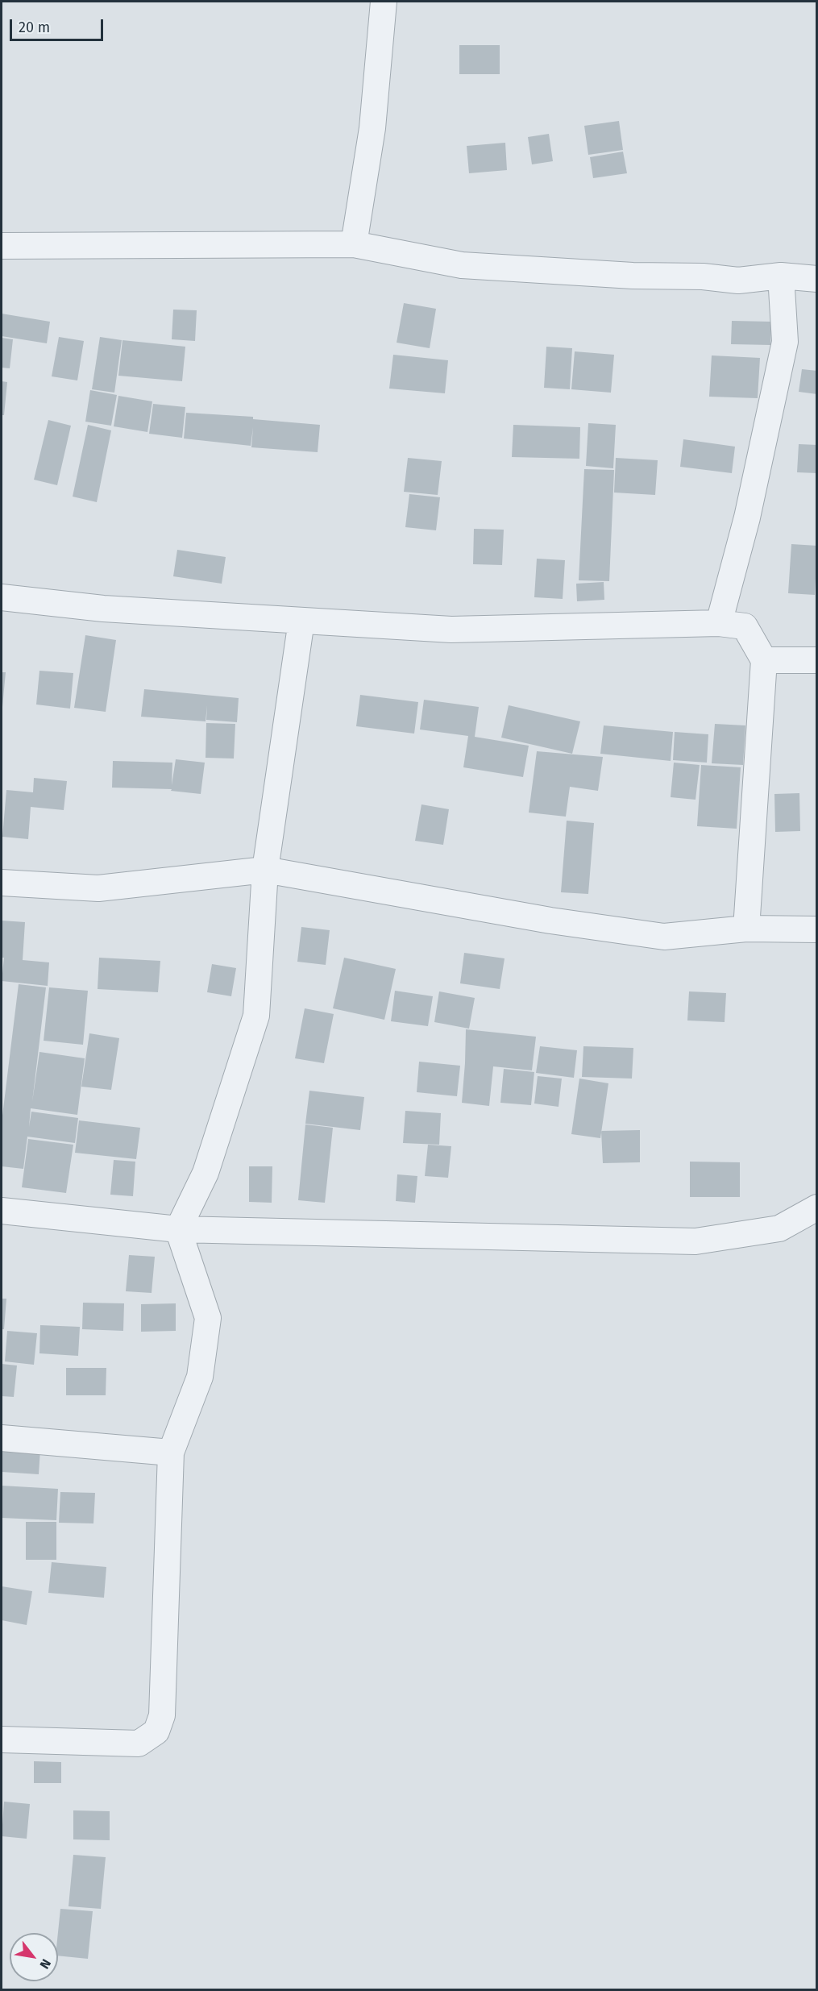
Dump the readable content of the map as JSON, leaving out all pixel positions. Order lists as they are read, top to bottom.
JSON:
{
  "scale_bar": "20 m",
  "north": "bottom right"
}
